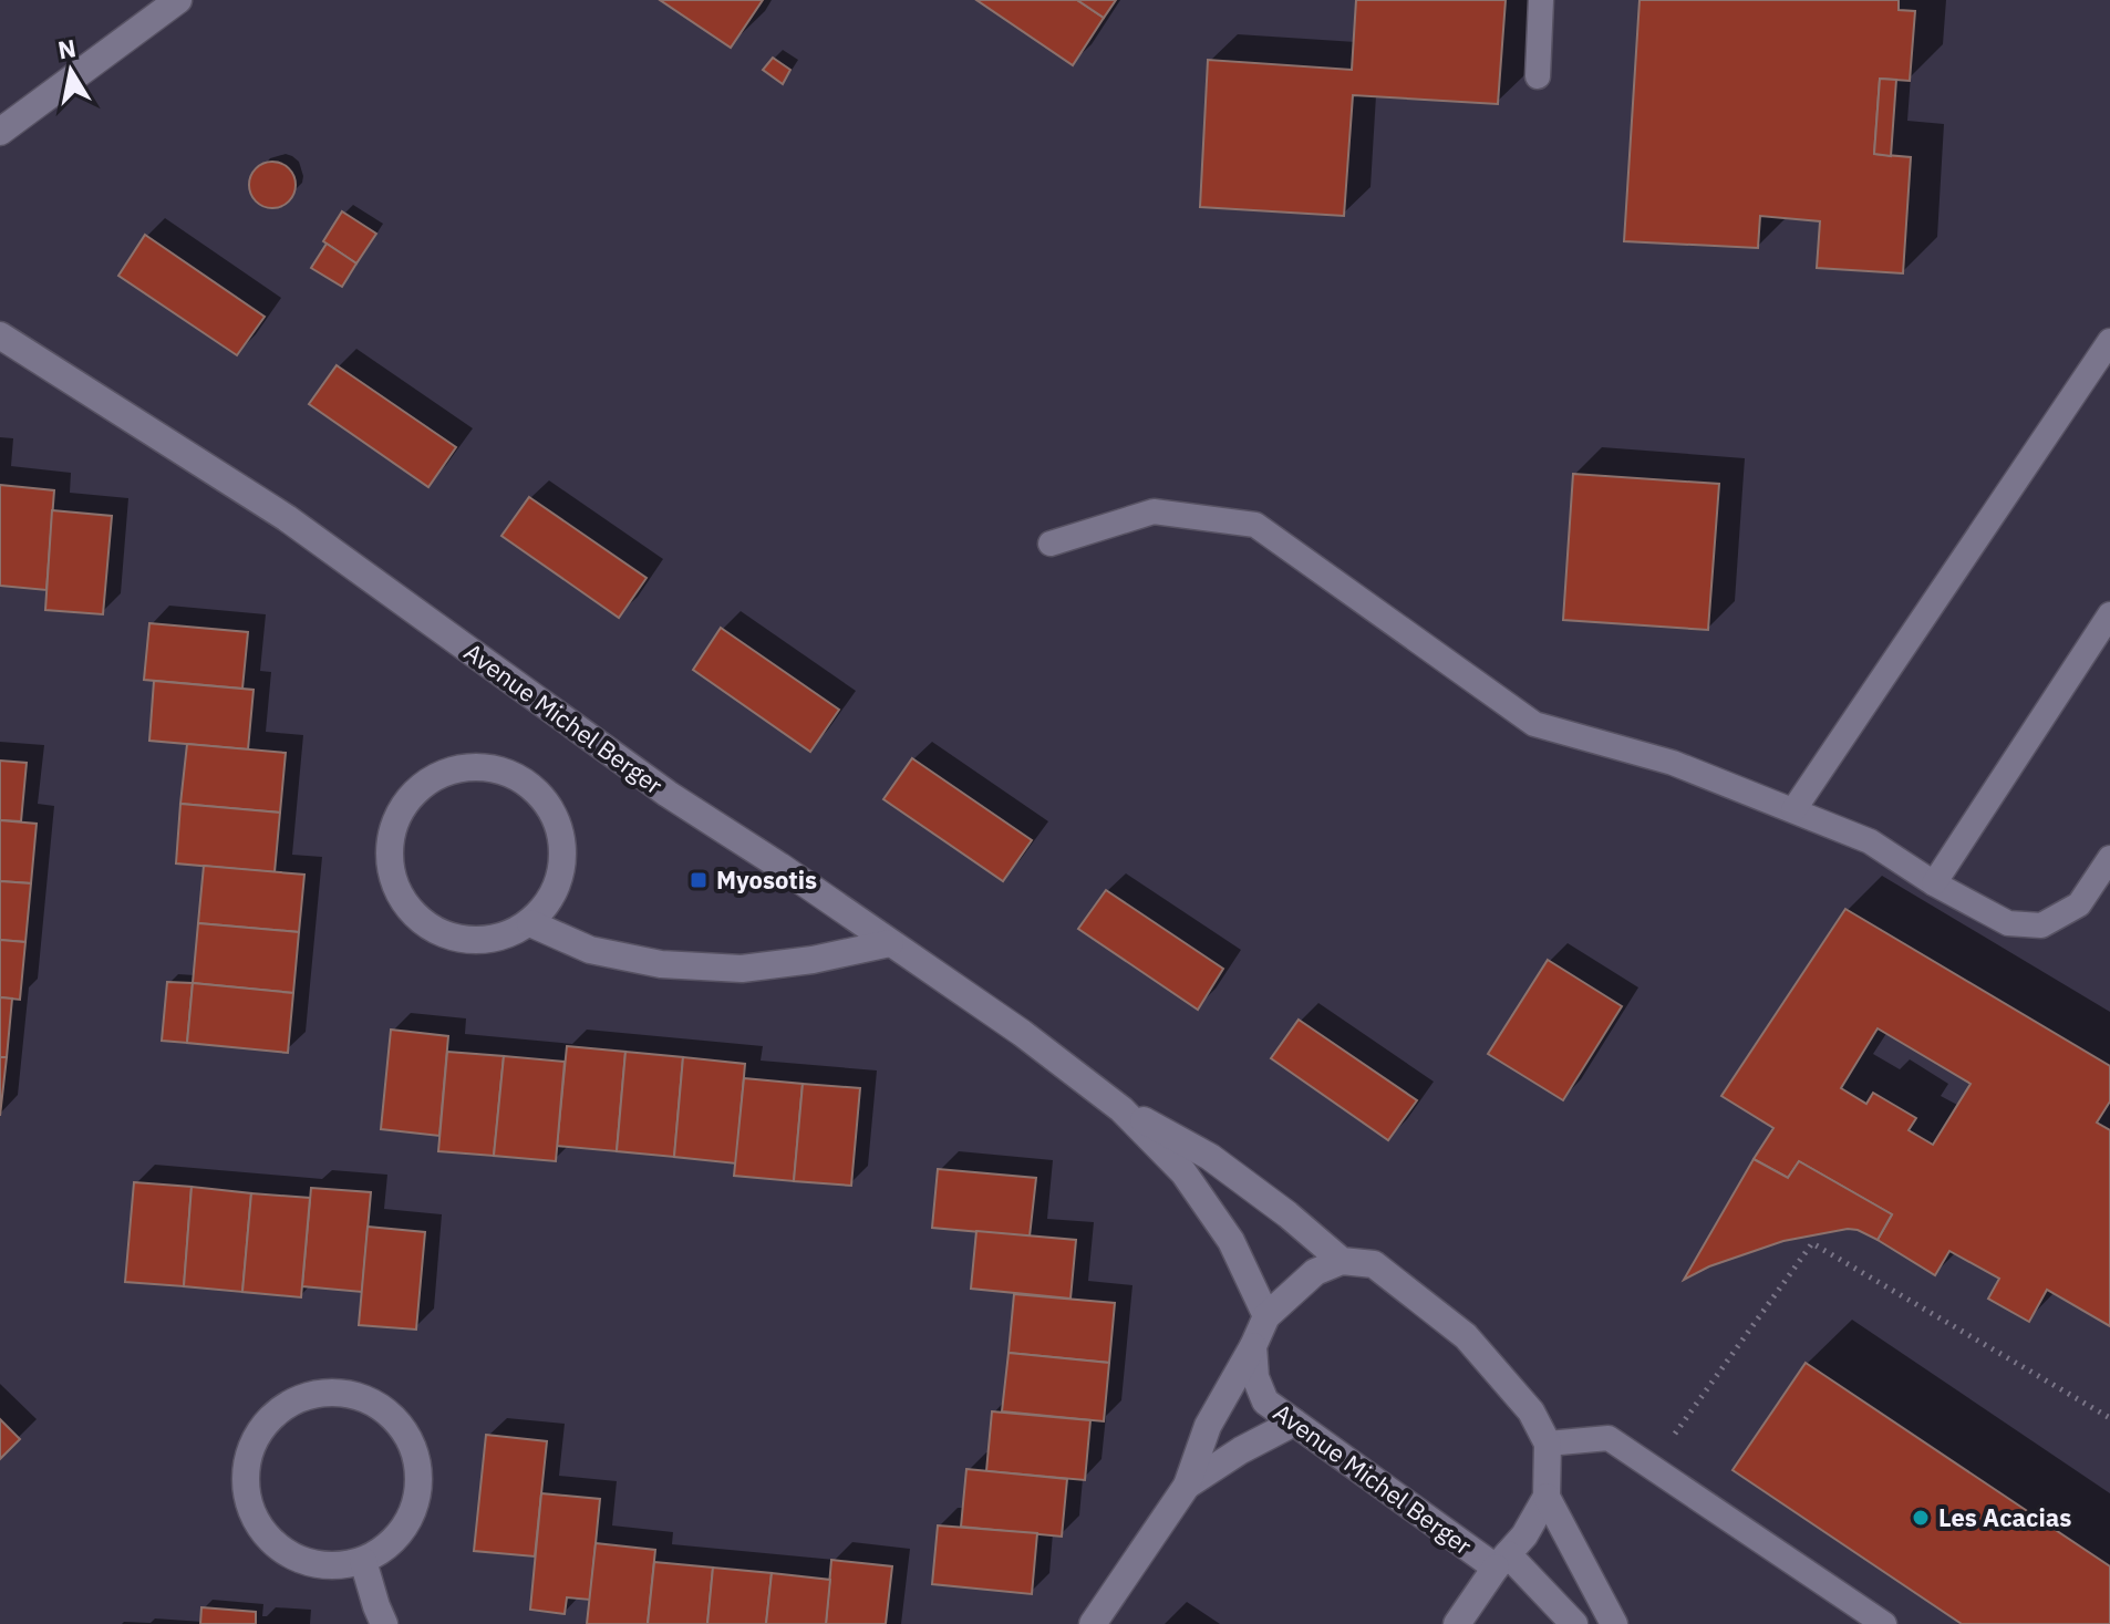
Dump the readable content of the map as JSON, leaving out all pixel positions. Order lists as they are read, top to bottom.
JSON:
{
  "streets": {
    "street": ["Avenue Michel Berger"]
  },
  "places": {
    "transit": ["Myosotis"],
    "other": ["Les Acacias"]
  },
  "north": "top"
}
